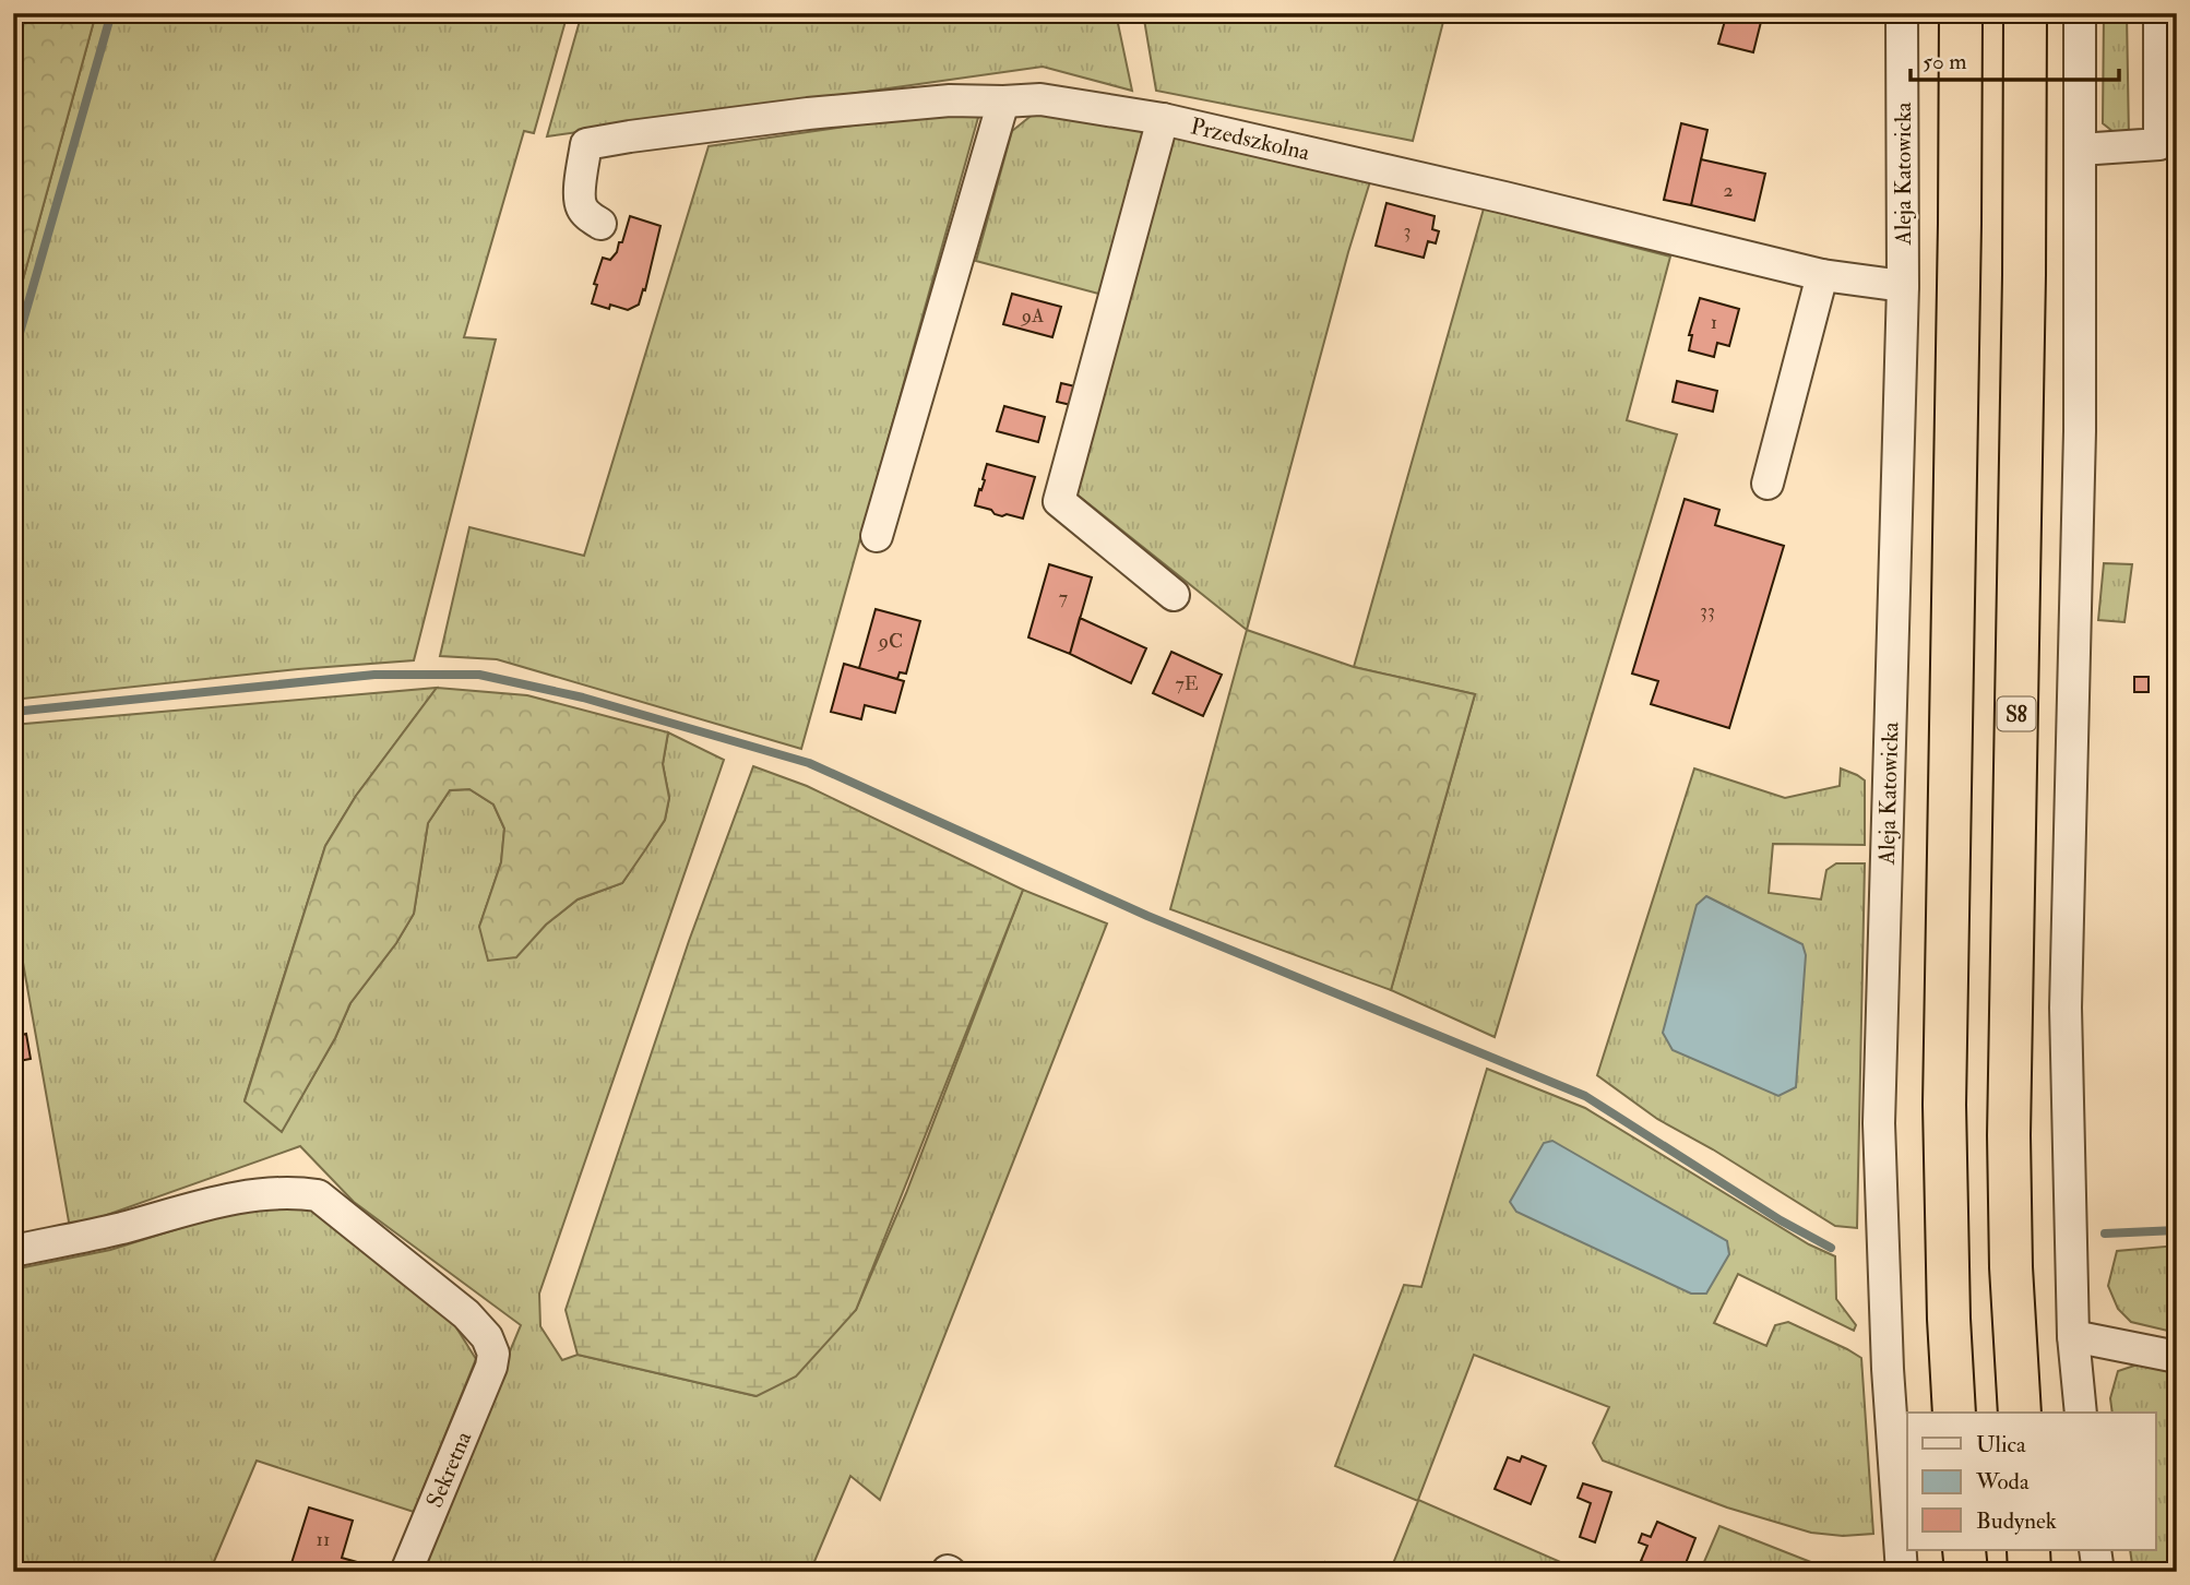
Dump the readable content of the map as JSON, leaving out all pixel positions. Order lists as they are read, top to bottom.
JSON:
{
  "streets": {
    "highway": ["S8"],
    "street": ["Przedszkolna", "Aleja Katowicka", "Sekretna"]
  },
  "crossings": [
    ["Przedszkolna", "Aleja Katowicka"]
  ],
  "house_numbers": [
    "2",
    "3",
    "9A",
    "1",
    "7",
    "33",
    "9C",
    "7E",
    "11"
  ],
  "legend": ["Ulica", "Woda", "Budynek"],
  "scale_bar": "50 m"
}
